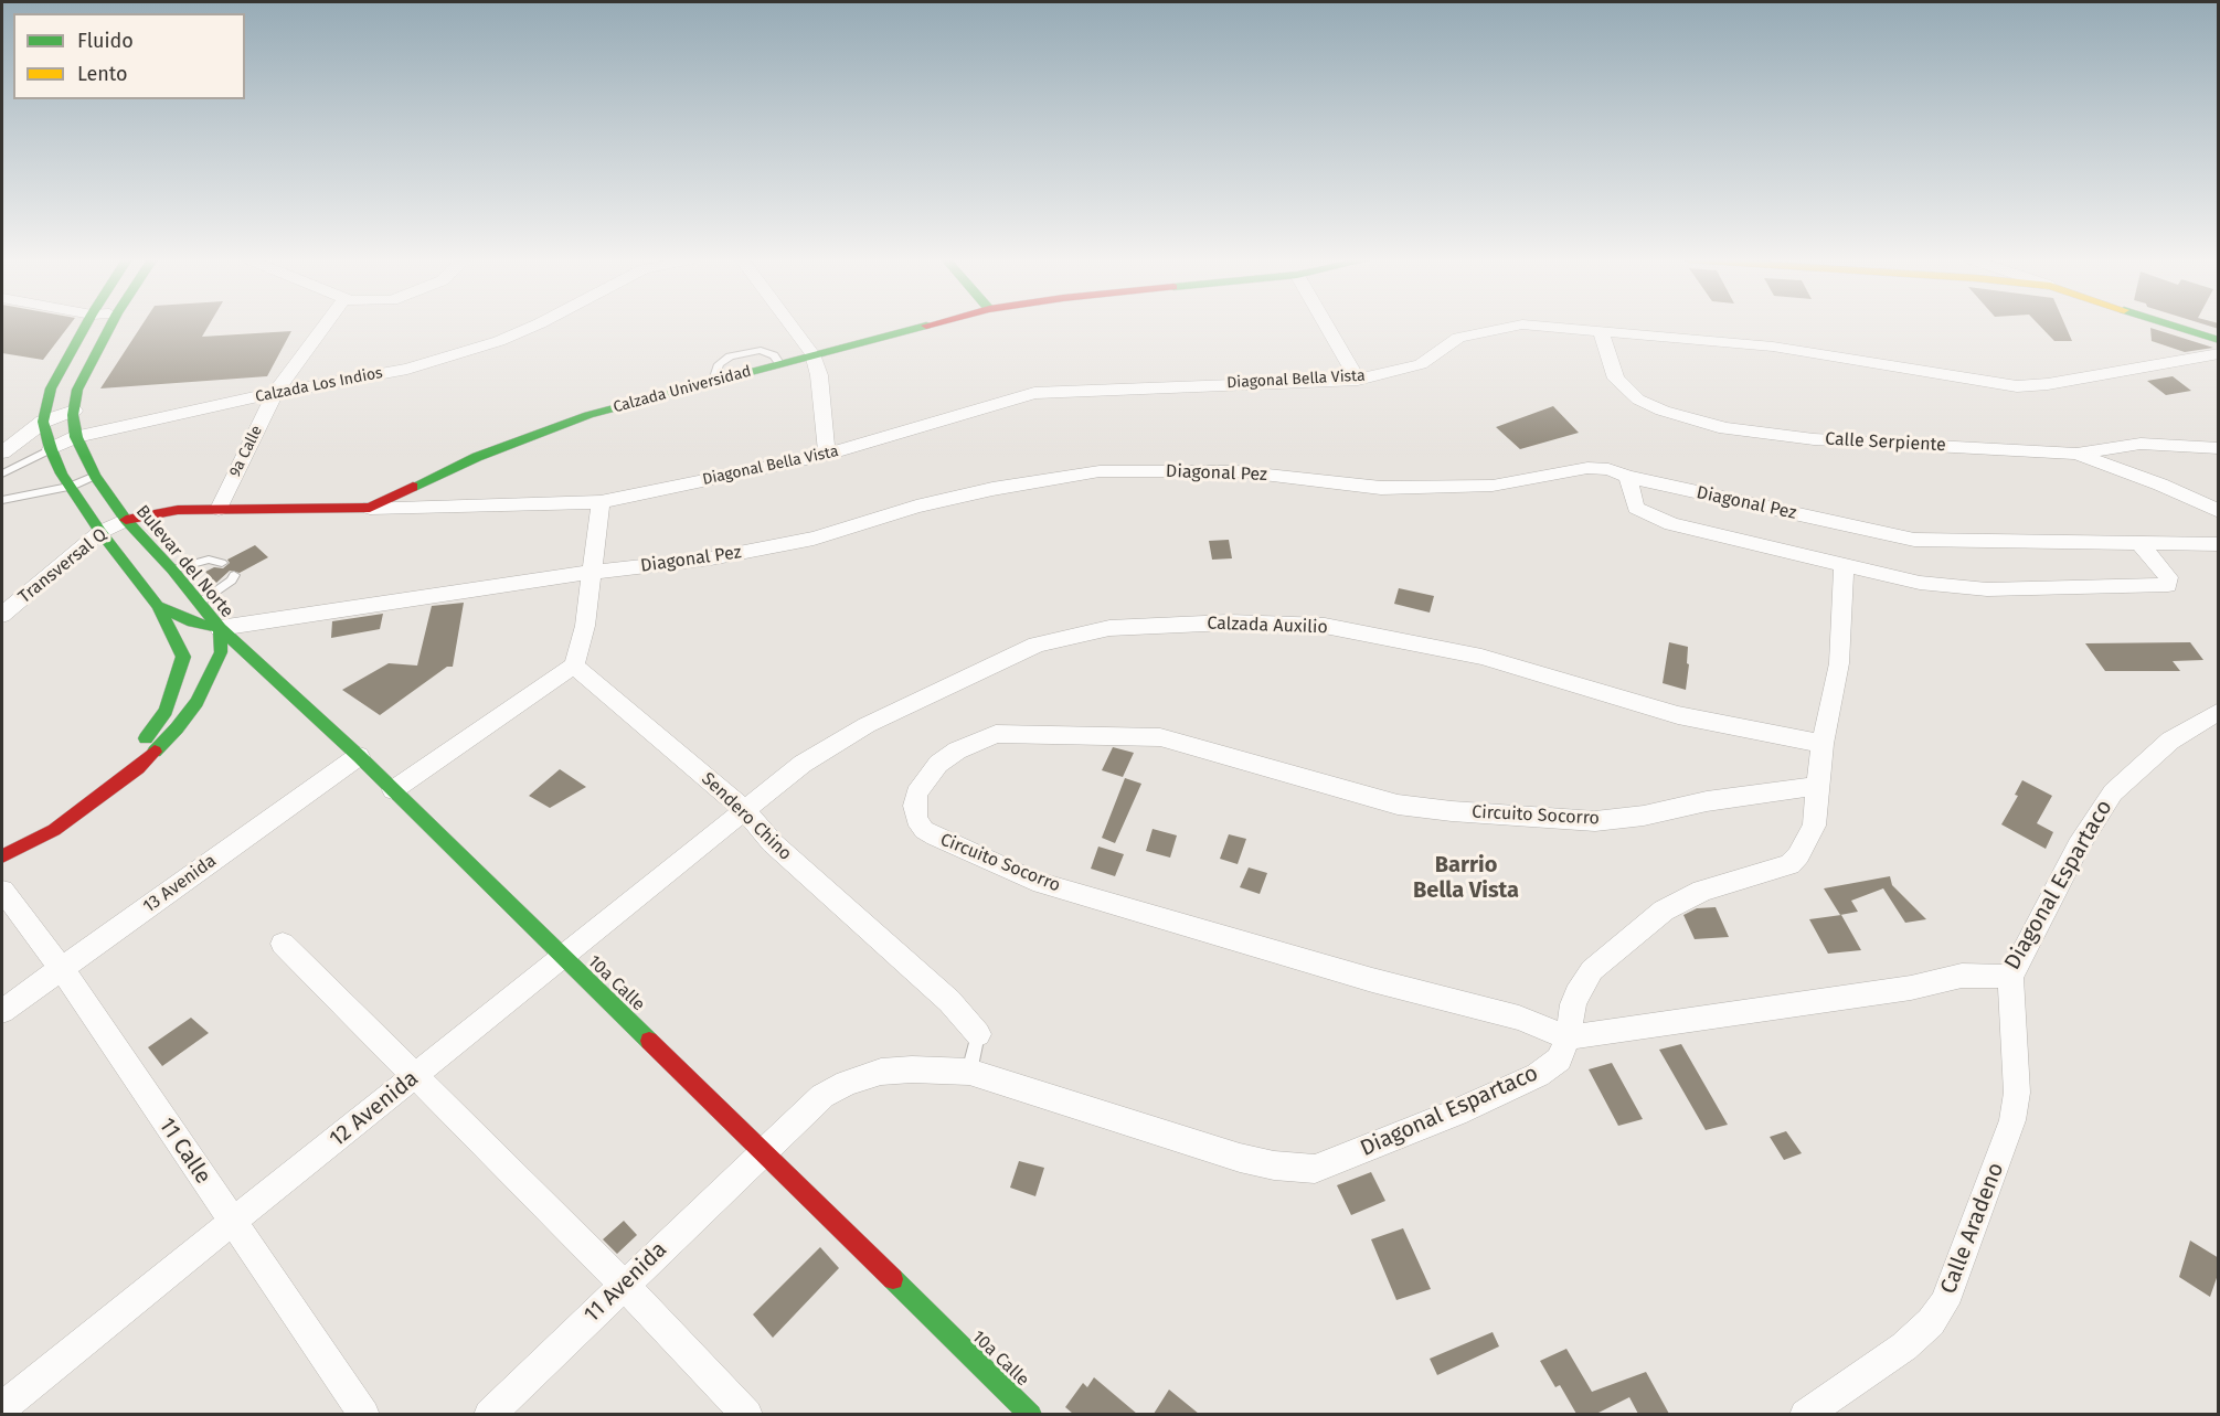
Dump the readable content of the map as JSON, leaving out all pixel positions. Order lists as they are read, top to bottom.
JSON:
{
  "streets": {
    "street": [
      "Diagonal Bella Vista",
      "Calzada Los Indios",
      "Calzada Universidad",
      "Calle Serpiente",
      "9a Calle",
      "Diagonal Pez",
      "Bulevar del Norte",
      "Transversal Q",
      "Calzada Auxilio",
      "Circuito Socorro",
      "Sendero Chino",
      "13 Avenida",
      "Diagonal Espartaco",
      "10a Calle",
      "12 Avenida",
      "11 Calle",
      "Calle Aradeno",
      "11 Avenida"
    ]
  },
  "crossings": [
    ["Diagonal Bella Vista", "Calzada Universidad"],
    ["Diagonal Bella Vista", "Calle Serpiente"],
    ["Calzada Los Indios", "9a Calle"],
    ["Calzada Los Indios", "Bulevar del Norte"],
    ["Calzada Universidad", "9a Calle"],
    ["Calzada Universidad", "Bulevar del Norte"],
    ["Calzada Universidad", "Transversal Q"],
    ["Diagonal Pez", "Bulevar del Norte"],
    ["Diagonal Pez", "10a Calle"],
    ["Bulevar del Norte", "Transversal Q"],
    ["Bulevar del Norte", "10a Calle"],
    ["Calzada Auxilio", "Sendero Chino"],
    ["Calzada Auxilio", "12 Avenida"],
    ["Circuito Socorro", "Diagonal Espartaco"],
    ["Sendero Chino", "Diagonal Espartaco"],
    ["Sendero Chino", "12 Avenida"],
    ["13 Avenida", "10a Calle"],
    ["13 Avenida", "11 Calle"],
    ["Diagonal Espartaco", "10a Calle"],
    ["Diagonal Espartaco", "Calle Aradeno"],
    ["Diagonal Espartaco", "11 Avenida"],
    ["10a Calle", "12 Avenida"],
    ["10a Calle", "11 Avenida"],
    ["12 Avenida", "11 Calle"]
  ],
  "districts": ["Barrio Bella Vista"],
  "legend": ["Fluido", "Lento"]
}
